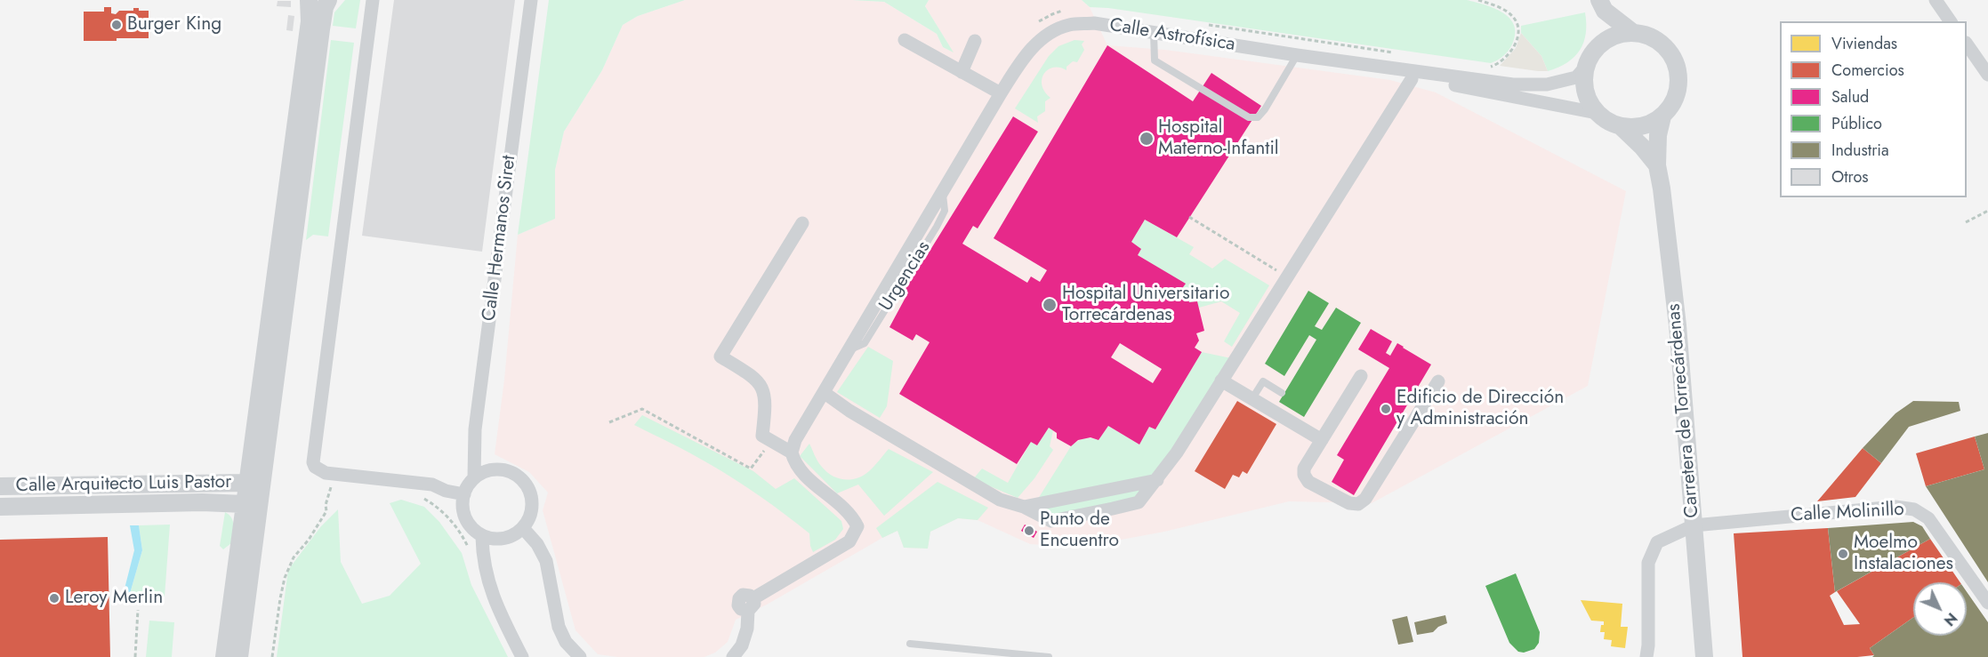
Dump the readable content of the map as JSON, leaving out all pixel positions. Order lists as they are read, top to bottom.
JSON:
{
  "streets": {
    "street": [
      "Calle Astrofísica",
      "Calle Hermanos Siret",
      "Carretera de Torrecárdenas",
      "Calle Arquitecto Luis Pastor",
      "Calle Molinillo"
    ]
  },
  "crossings": [
    ["Calle Astrofísica", "Carretera de Torrecárdenas"],
    ["Carretera de Torrecárdenas", "Calle Molinillo"]
  ],
  "places": [
    "Burger King",
    "Hospital Materno-Infantil",
    "Hospital Universitario Torrecárdenas",
    "Edificio de Dirección y Administración",
    "Punto de Encuentro",
    "Moelmo Instalaciones",
    "Leroy Merlin"
  ],
  "legend": [
    "Viviendas",
    "Comercios",
    "Salud",
    "Público",
    "Industria",
    "Otros"
  ],
  "north": "bottom right"
}
